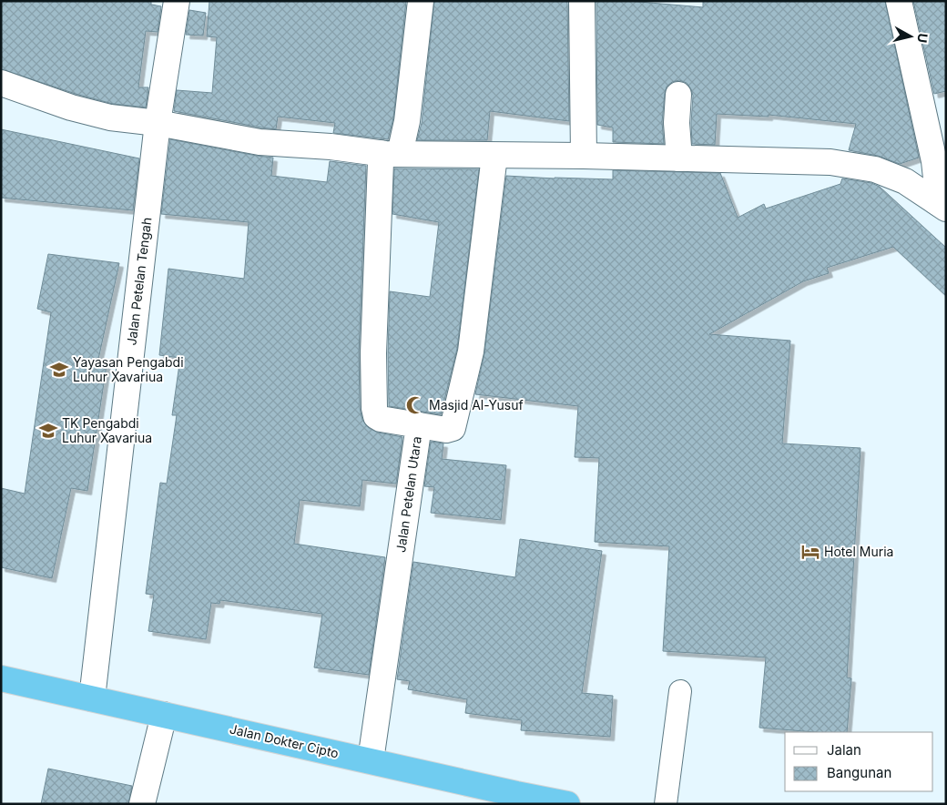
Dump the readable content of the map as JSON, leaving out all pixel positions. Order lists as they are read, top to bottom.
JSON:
{
  "streets": {
    "highway": ["Jalan Dokter Cipto"],
    "street": ["Jalan Petelan Tengah", "Jalan Petelan Utara"]
  },
  "crossings": [
    ["Jalan Petelan Tengah", "Jalan Dokter Cipto"],
    ["Jalan Petelan Utara", "Jalan Dokter Cipto"]
  ],
  "places": {
    "school or university": ["Yayasan Pengabdi Luhur Xavariua", "TK Pengabdi Luhur Xavariua"],
    "mosque": ["Masjid Al-Yusuf"],
    "hotel": ["Hotel Muria"]
  },
  "legend": ["Jalan", "Bangunan"],
  "north": "right"
}
